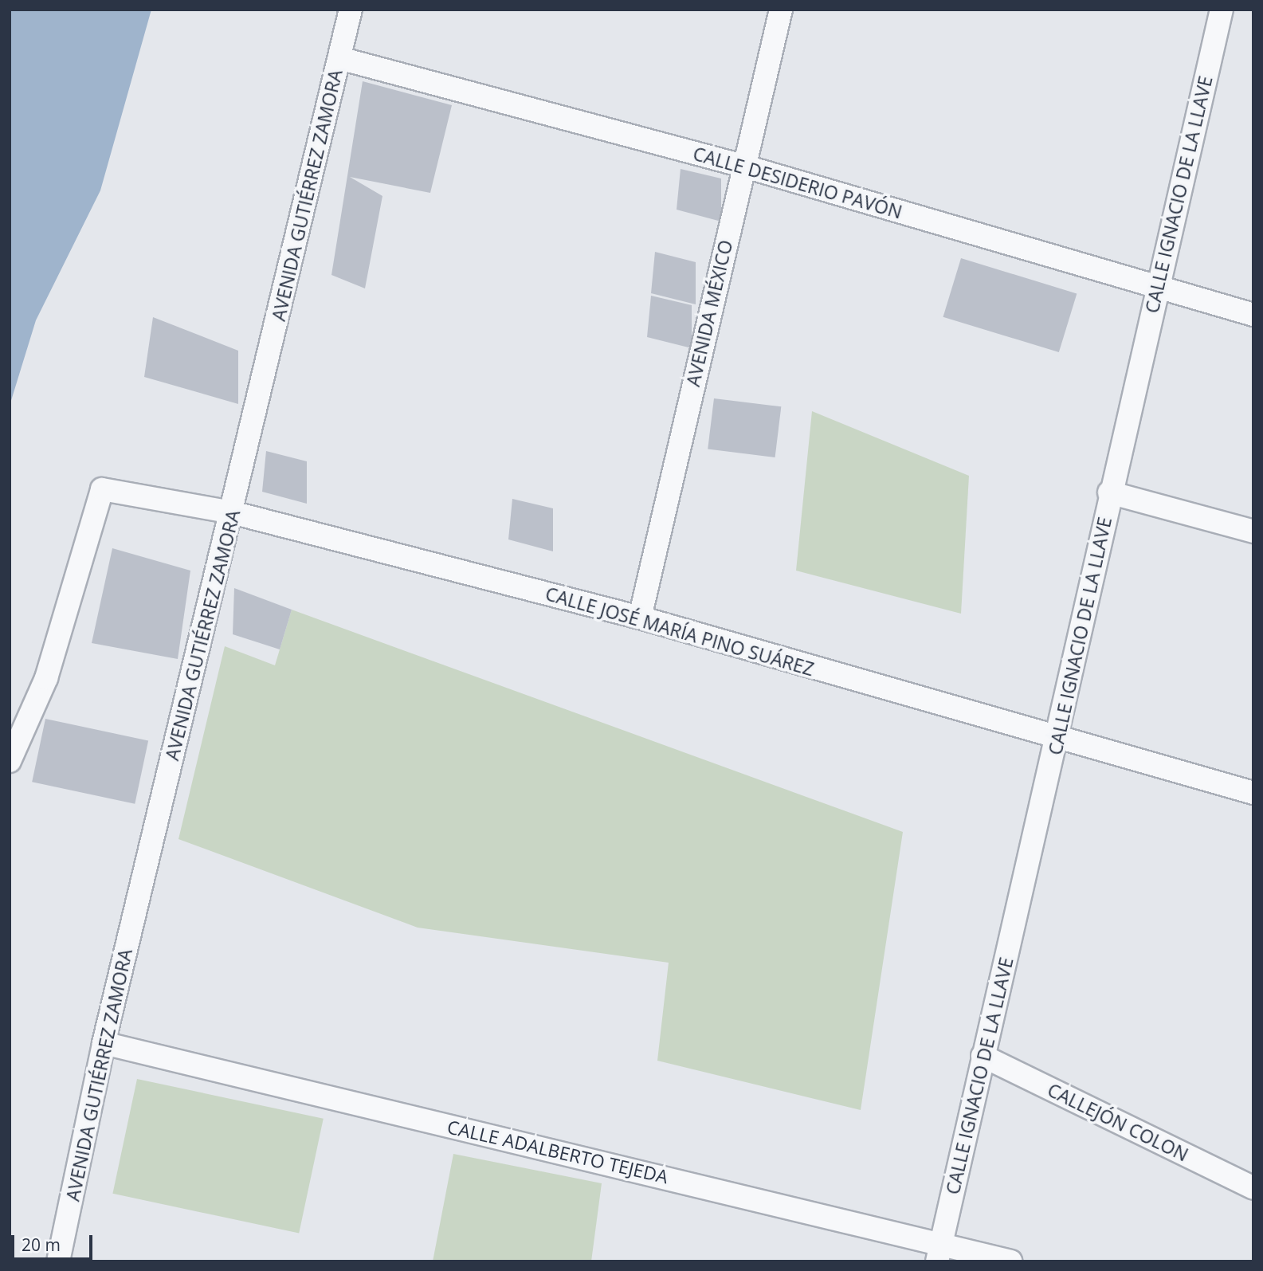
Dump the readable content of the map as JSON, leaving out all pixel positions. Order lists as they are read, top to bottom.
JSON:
{
  "streets": {
    "street": [
      "CALLE DESIDERIO PAVÓN",
      "CALLE IGNACIO DE LA LLAVE",
      "AVENIDA GUTIÉRREZ ZAMORA",
      "AVENIDA MÉXICO",
      "CALLE JOSÉ MARÍA PINO SUÁREZ",
      "CALLEJÓN COLON",
      "CALLE ADALBERTO TEJEDA"
    ]
  },
  "crossings": [
    ["CALLE DESIDERIO PAVÓN", "CALLE IGNACIO DE LA LLAVE"],
    ["CALLE DESIDERIO PAVÓN", "AVENIDA GUTIÉRREZ ZAMORA"],
    ["CALLE DESIDERIO PAVÓN", "AVENIDA MÉXICO"],
    ["CALLE IGNACIO DE LA LLAVE", "CALLE JOSÉ MARÍA PINO SUÁREZ"],
    ["CALLE IGNACIO DE LA LLAVE", "CALLEJÓN COLON"],
    ["CALLE IGNACIO DE LA LLAVE", "CALLE ADALBERTO TEJEDA"],
    ["AVENIDA GUTIÉRREZ ZAMORA", "CALLE JOSÉ MARÍA PINO SUÁREZ"],
    ["AVENIDA GUTIÉRREZ ZAMORA", "CALLE ADALBERTO TEJEDA"],
    ["AVENIDA MÉXICO", "CALLE JOSÉ MARÍA PINO SUÁREZ"]
  ],
  "scale_bar": "20 m"
}
